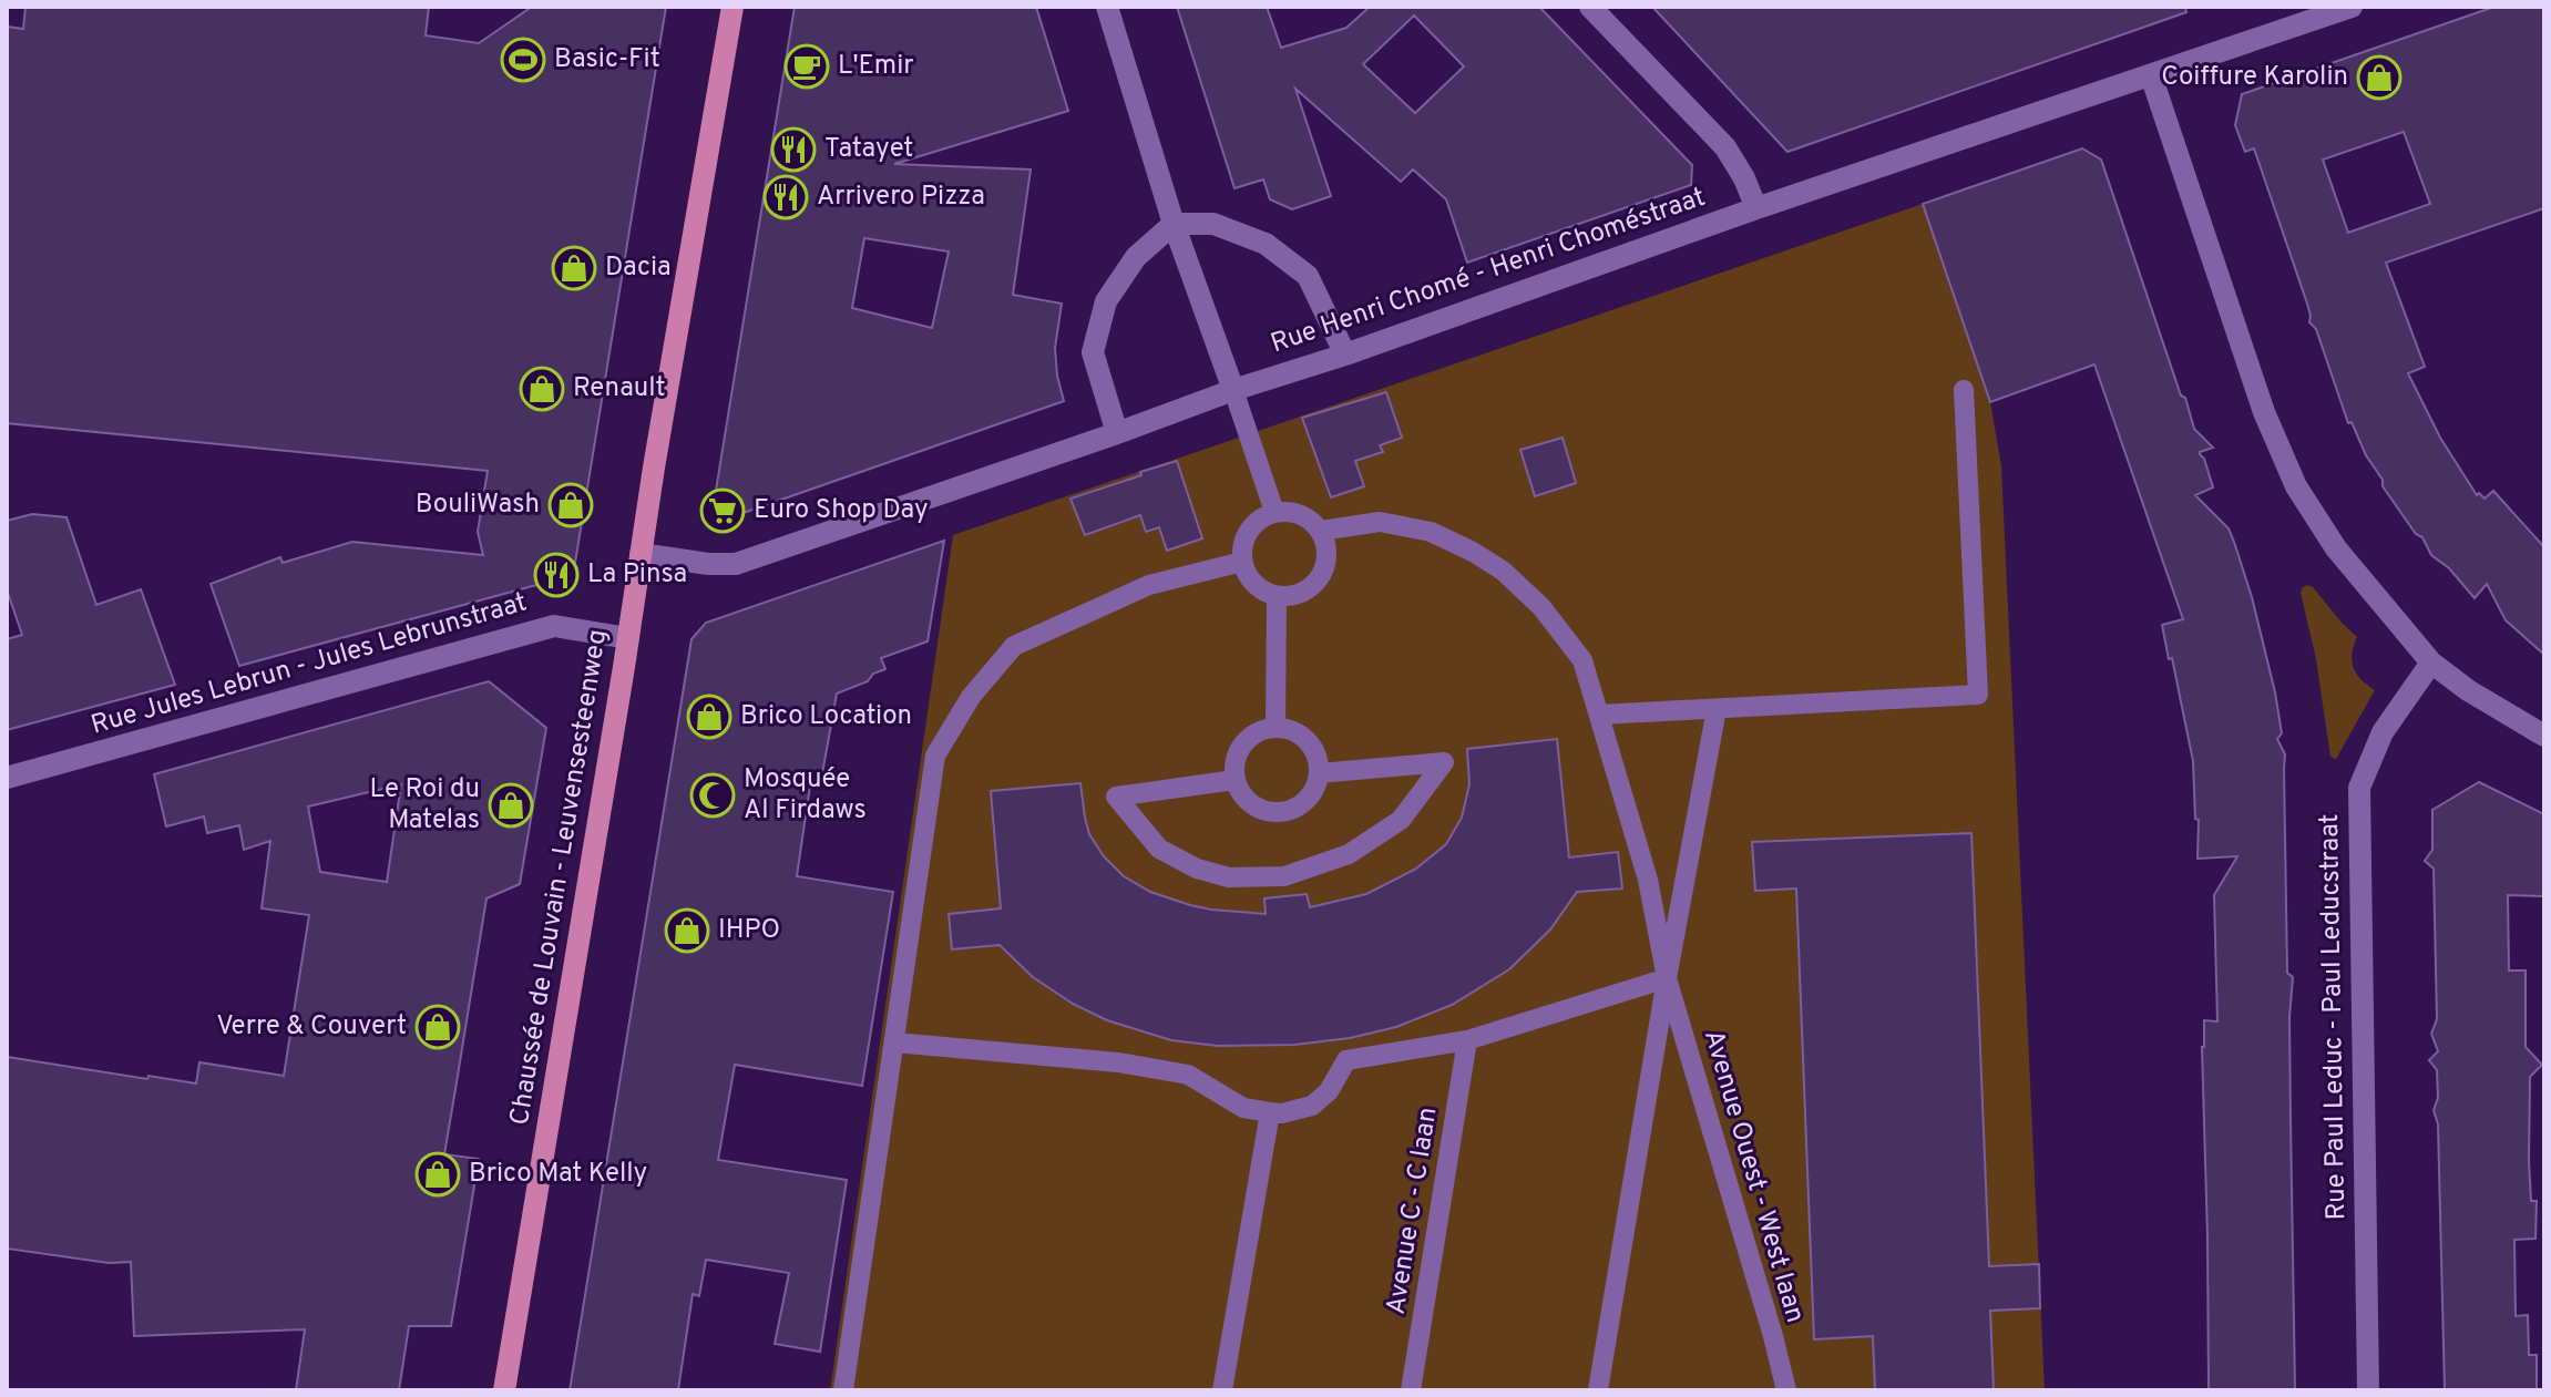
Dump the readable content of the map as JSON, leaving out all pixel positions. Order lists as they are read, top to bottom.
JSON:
{
  "streets": {
    "main road": ["Chaussée de Louvain - Leuvensesteenweg"],
    "street": ["Rue Henri Chomé - Henri Choméstraat", "Rue Jules Lebrun - Jules Lebrunstraat", "Rue Paul Leduc - Paul Leducstraat"],
    "lane": ["Avenue Ouest - West laan", "Avenue C - C laan"]
  },
  "crossings": [
    ["Rue Henri Chomé - Henri Choméstraat", "Chaussée de Louvain - Leuvensesteenweg"],
    ["Rue Jules Lebrun - Jules Lebrunstraat", "Chaussée de Louvain - Leuvensesteenweg"]
  ],
  "places": {
    "sports": ["Basic-Fit"],
    "cafe": ["L'Emir"],
    "shop": [
      "Coiffure Karolin",
      "Dacia",
      "Renault",
      "BouliWash",
      "Brico Location",
      "Le Roi du Matelas",
      "IHPO",
      "Verre & Couvert",
      "Brico Mat Kelly"
    ],
    "restaurant": ["Tatayet", "Arrivero Pizza", "La Pinsa"],
    "supermarket": ["Euro Shop Day"],
    "mosque": ["Mosquée Al Firdaws"]
  }
}
